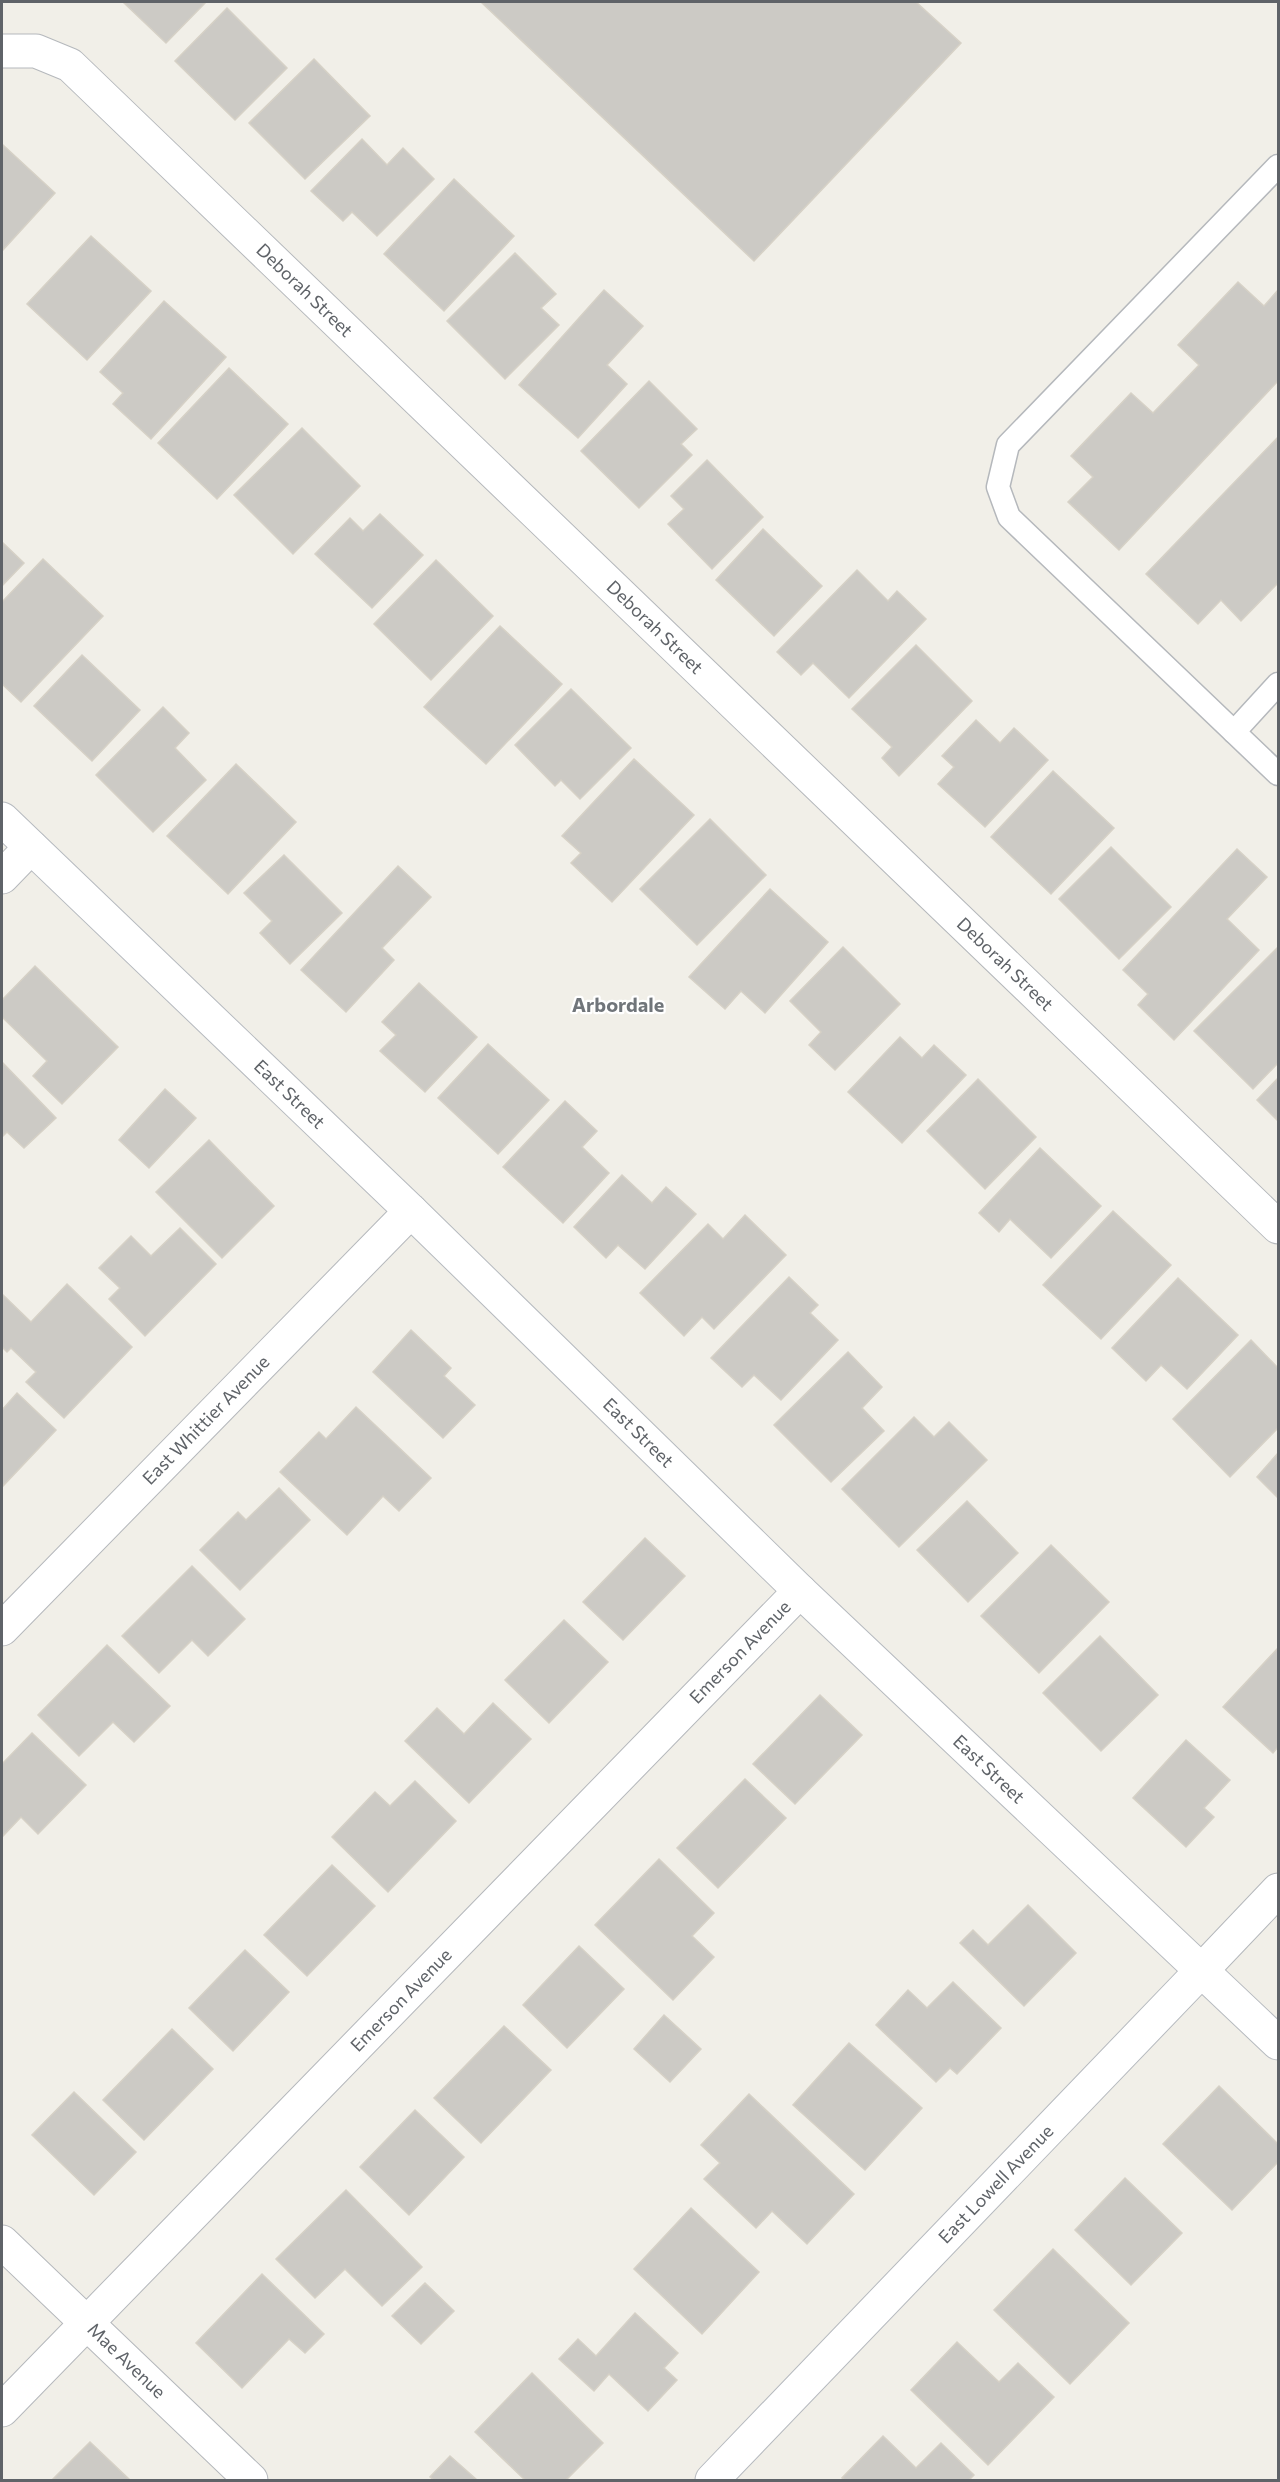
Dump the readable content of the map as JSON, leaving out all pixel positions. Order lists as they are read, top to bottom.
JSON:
{
  "streets": {
    "street": [
      "Deborah Street",
      "East Street",
      "East Whittier Avenue",
      "Emerson Avenue",
      "East Lowell Avenue",
      "Mae Avenue"
    ]
  },
  "crossings": [
    ["East Street", "East Whittier Avenue"],
    ["East Street", "Emerson Avenue"],
    ["East Street", "East Lowell Avenue"],
    ["Emerson Avenue", "Mae Avenue"]
  ],
  "districts": ["Arbordale"]
}
